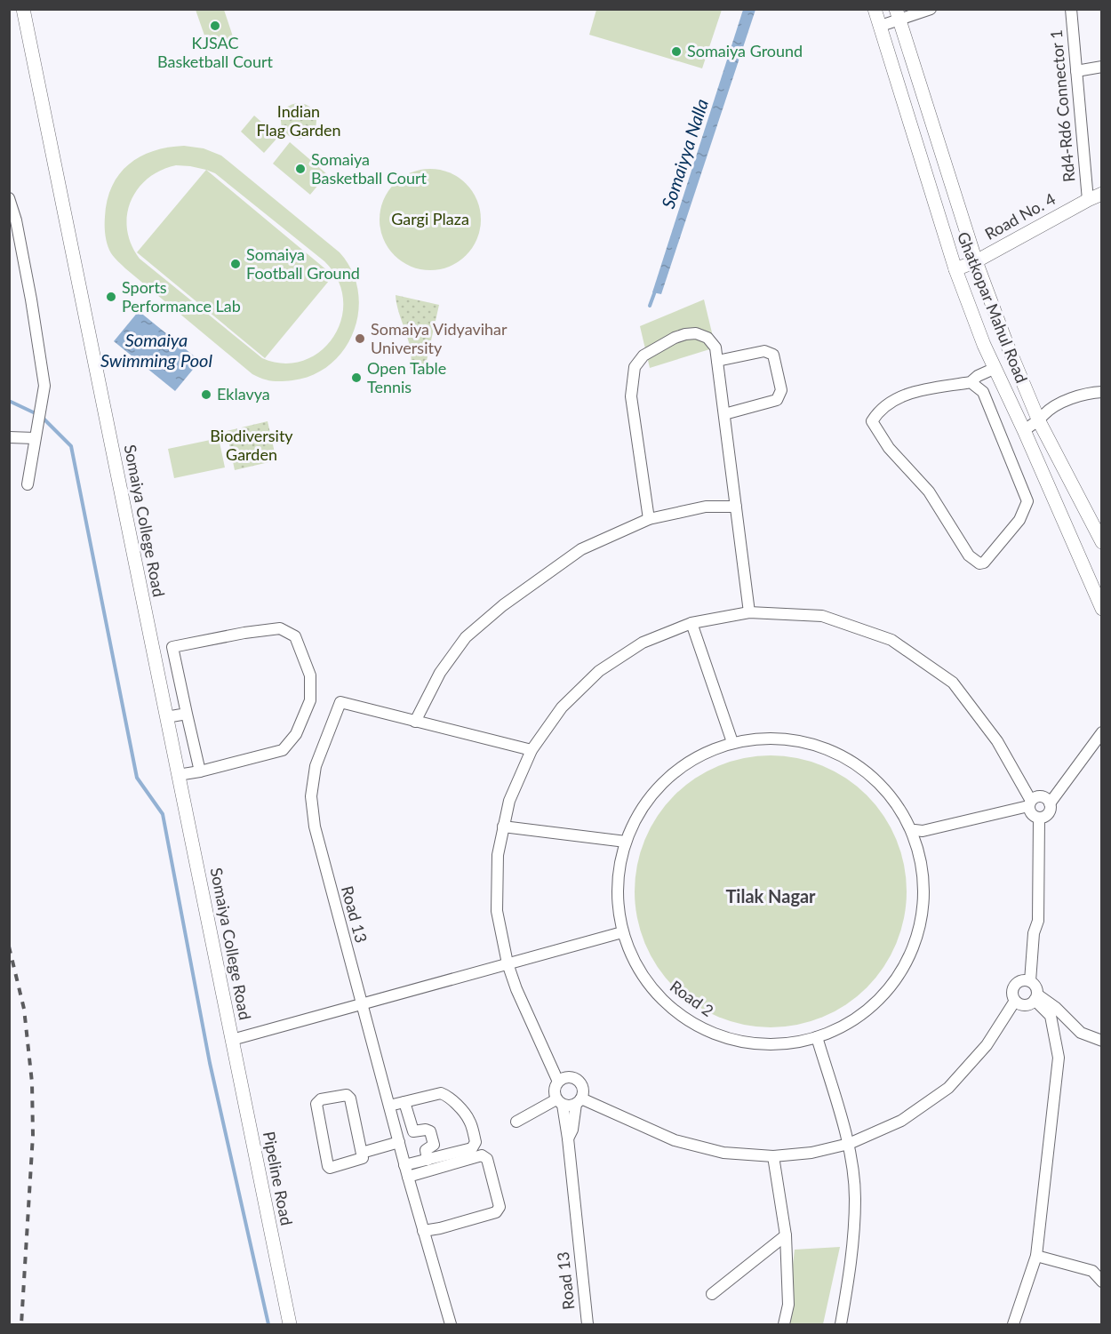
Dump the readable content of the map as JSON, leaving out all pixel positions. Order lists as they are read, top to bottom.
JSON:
{
  "streets": {
    "street": [
      "Rd4-Rd6 Connector 1",
      "Road No. 4",
      "Ghatkopar Mahul Road",
      "Somaiya College Road",
      "Road 13",
      "Road 2",
      "Pipeline Road"
    ]
  },
  "crossings": [
    ["Rd4-Rd6 Connector 1", "Road No. 4"],
    ["Road No. 4", "Ghatkopar Mahul Road"],
    ["Somaiya College Road", "Pipeline Road"]
  ],
  "districts": ["Tilak Nagar"],
  "water": ["Somaiyya Nalla", "Somaiya Swimming Pool"],
  "parks": ["Indian Flag Garden", "Gargi Plaza", "Biodiversity Garden"],
  "places": [
    "KJSAC Basketball Court",
    "Somaiya Ground",
    "Somaiya Basketball Court",
    "Somaiya Football Ground",
    "Sports Performance Lab",
    "Somaiya Vidyavihar University",
    "Open Table Tennis",
    "Eklavya"
  ]
}
